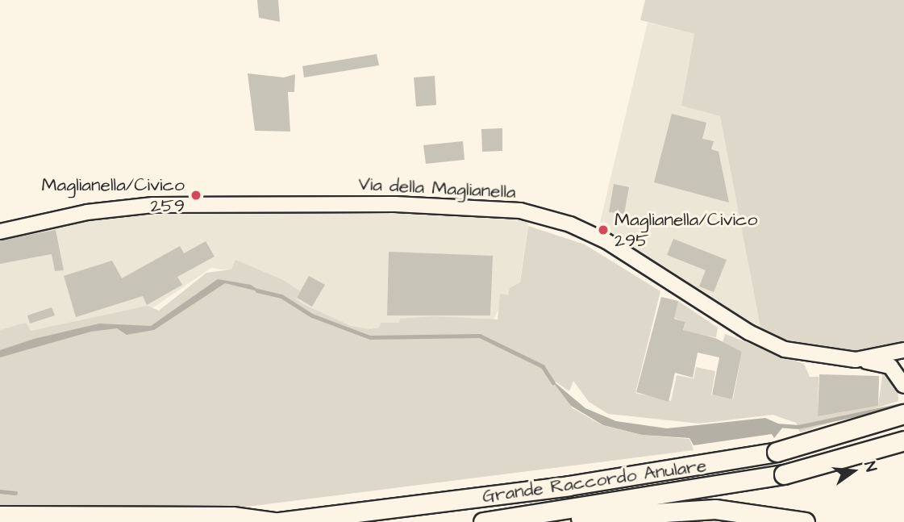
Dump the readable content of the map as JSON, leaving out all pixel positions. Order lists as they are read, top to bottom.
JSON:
{
  "streets": {
    "highway": ["Grande Raccordo Anulare"],
    "main road": ["Via della Maglianella"]
  },
  "places": ["Maglianella/Civico 259", "Maglianella/Civico 295"],
  "north": "right"
}
